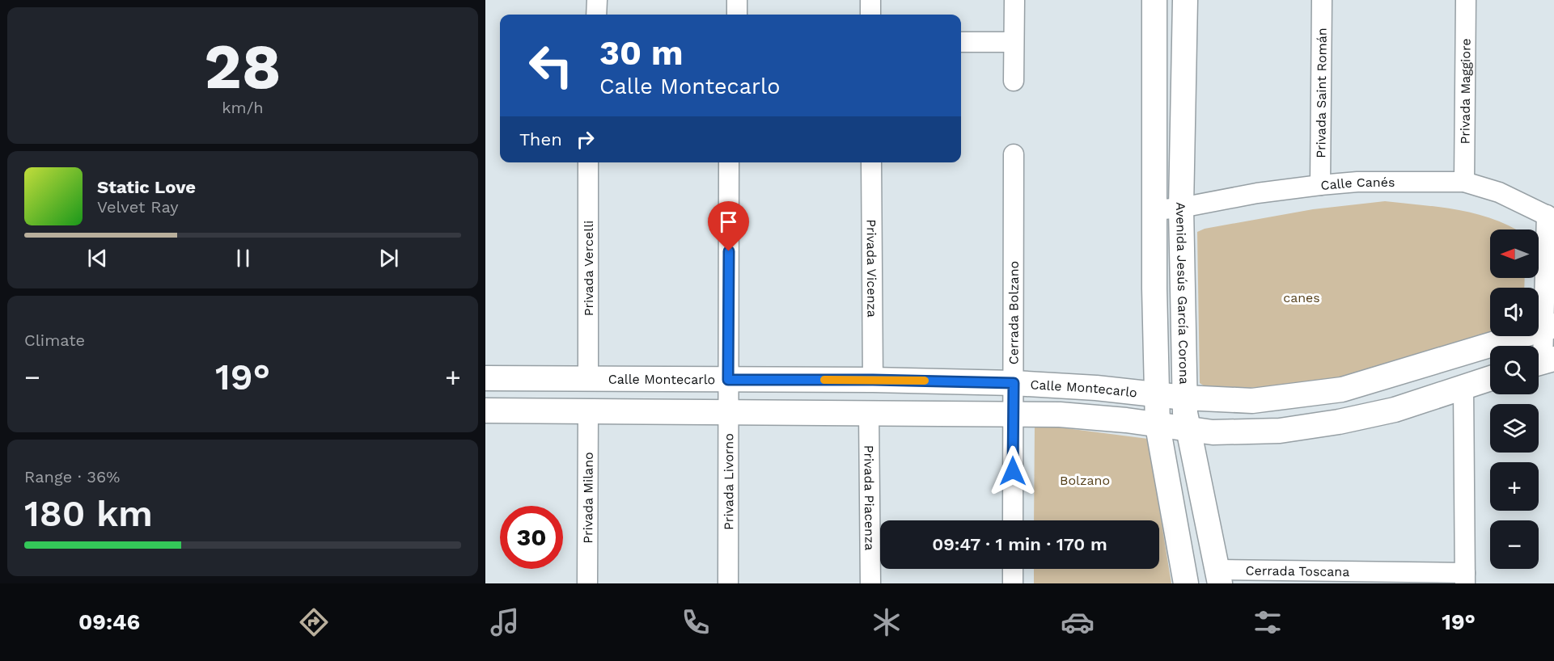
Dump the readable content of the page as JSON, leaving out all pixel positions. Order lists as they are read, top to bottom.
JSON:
{
  "streets": {
    "street": [
      "Privada Maggiore",
      "Privada Saint Román",
      "Calle Canés",
      "Privada Vercelli",
      "Privada Vicenza",
      "Avenida Jesús García Corona",
      "Cerrada Bolzano",
      "Calle Montecarlo",
      "Privada Livorno",
      "Privada Milano",
      "Privada Piacenza",
      "Cerrada Toscana"
    ]
  },
  "crossings": [
    ["Privada Maggiore", "Calle Canés"],
    ["Privada Saint Román", "Calle Canés"],
    ["Calle Canés", "Avenida Jesús García Corona"],
    ["Privada Vercelli", "Calle Montecarlo"],
    ["Privada Vicenza", "Calle Montecarlo"],
    ["Avenida Jesús García Corona", "Calle Montecarlo"],
    ["Avenida Jesús García Corona", "Cerrada Toscana"],
    ["Cerrada Bolzano", "Calle Montecarlo"],
    ["Calle Montecarlo", "Privada Livorno"]
  ],
  "parks": ["canes", "Bolzano"],
  "north": "left",
  "page": {
    "tile": [
      ["28", "km/h"],
      "Climate",
      ["Range · 36%", "180 km"]
    ],
    "turn": ["30 m", "Calle Montecarlo"],
    "then": "Then",
    "song": ["Static Love", "Velvet Ray"],
    "map_buttons": ["+", "−"],
    "heat": ["−", "19°", "+"],
    "limit": "30",
    "trip": "09:47 · 1 min · 170 m",
    "tabs": ["09:46", "19°"]
  }
}
